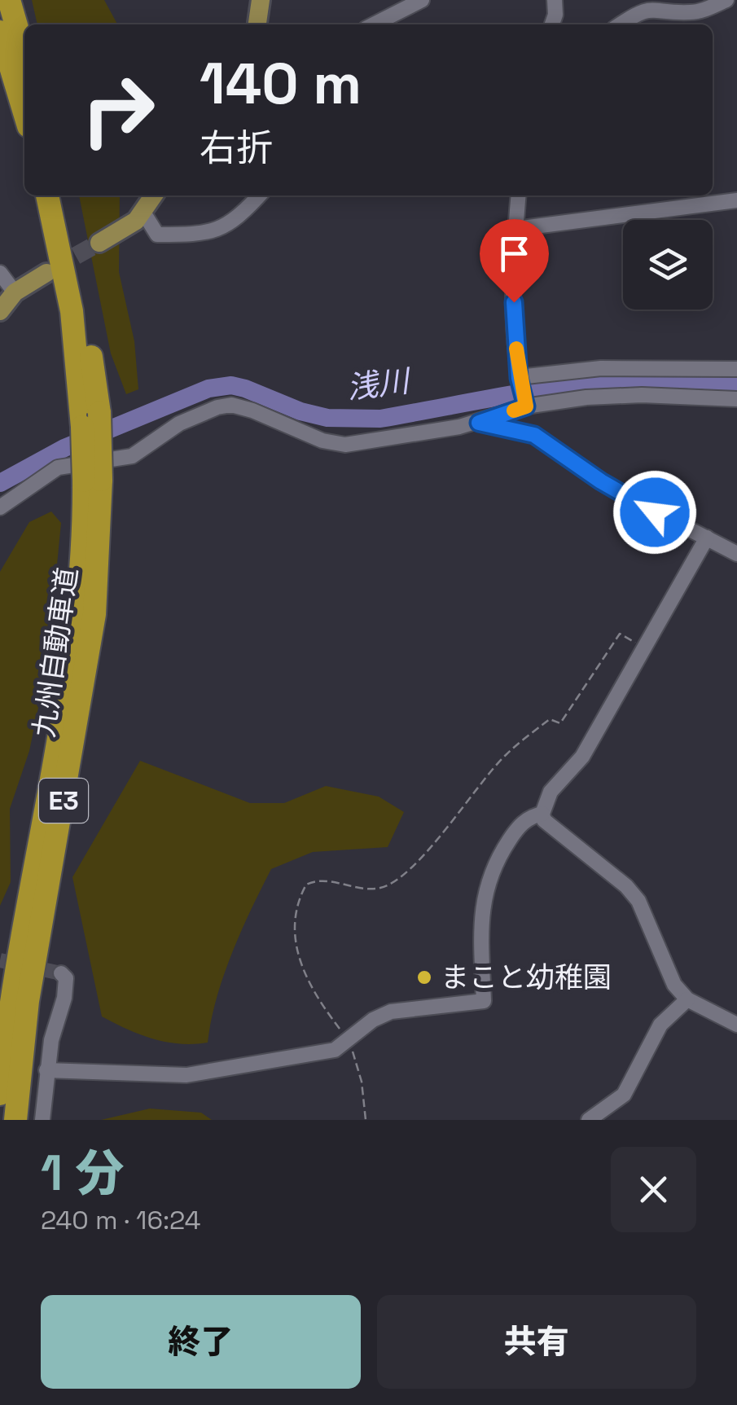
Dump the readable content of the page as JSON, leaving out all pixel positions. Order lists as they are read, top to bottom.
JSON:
{
  "streets": {
    "highway": ["九州自動車道", "E3"]
  },
  "water": ["浅川"],
  "places": ["まこと幼稚園"],
  "page": {
    "turn": ["140 m", "右折"],
    "heading": ["1 分", "240 m · 16:24"],
    "buttons": ["終了", "共有"]
  }
}
